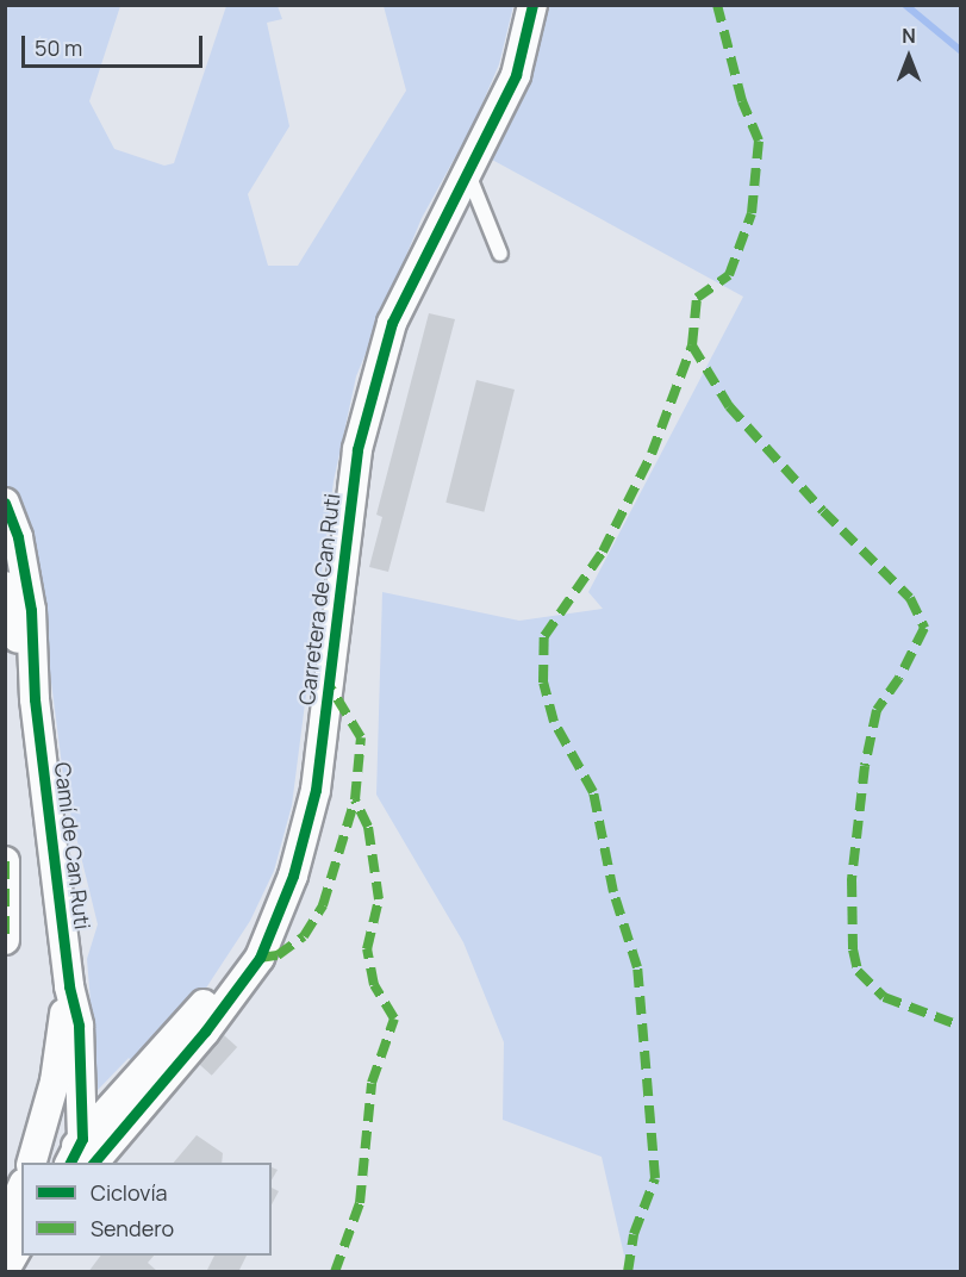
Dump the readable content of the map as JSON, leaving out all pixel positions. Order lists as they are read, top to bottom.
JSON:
{
  "streets": {
    "street": ["Carretera de Can Ruti", "Camí de Can Ruti"]
  },
  "crossings": [
    ["Carretera de Can Ruti", "Camí de Can Ruti"]
  ],
  "legend": ["Ciclovía", "Sendero"],
  "scale_bar": "50 m",
  "north": "top"
}
